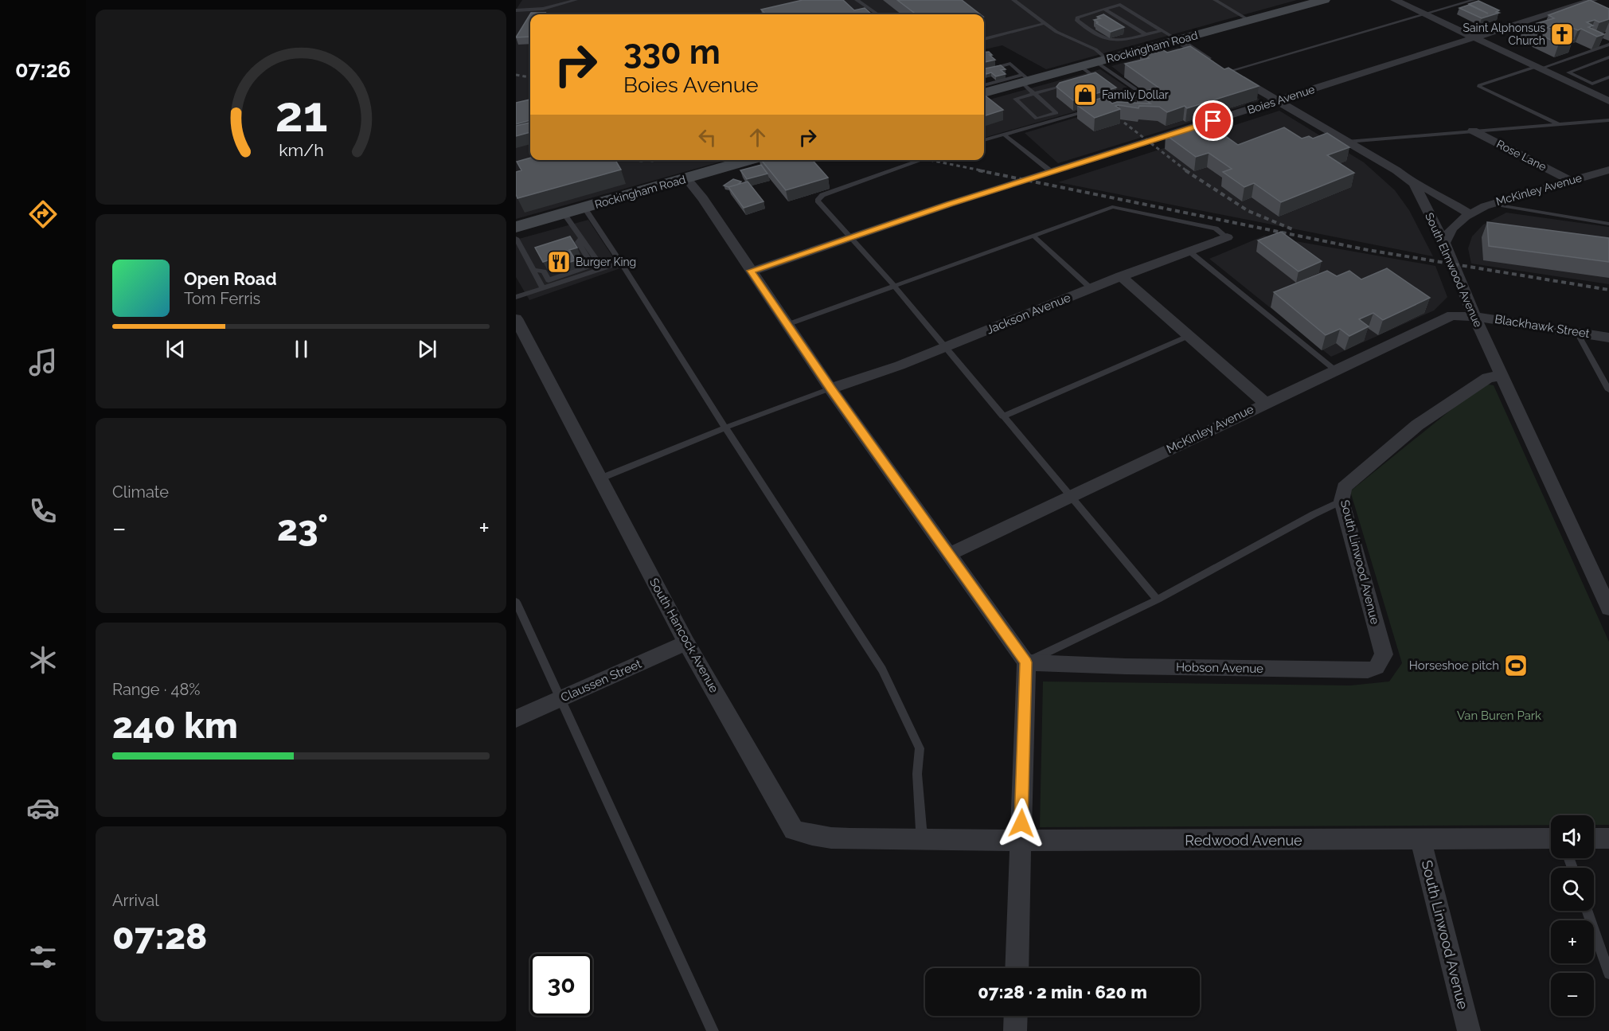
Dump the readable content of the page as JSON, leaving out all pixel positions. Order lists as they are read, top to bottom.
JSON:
{
  "streets": {
    "street": [
      "Rockingham Road",
      "Boies Avenue",
      "Rose Lane",
      "McKinley Avenue",
      "South Elmwood Avenue",
      "Jackson Avenue",
      "Blackhawk Street",
      "South Linwood Avenue",
      "South Hancock Avenue",
      "Hobson Avenue",
      "Claussen Street",
      "Redwood Avenue"
    ]
  },
  "crossings": [
    ["Rockingham Road", "South Elmwood Avenue"],
    ["Boies Avenue", "South Elmwood Avenue"],
    ["Rose Lane", "McKinley Avenue"],
    ["McKinley Avenue", "South Elmwood Avenue"],
    ["McKinley Avenue", "Blackhawk Street"],
    ["South Elmwood Avenue", "Blackhawk Street"],
    ["South Elmwood Avenue", "South Linwood Avenue"],
    ["South Linwood Avenue", "Hobson Avenue"],
    ["South Linwood Avenue", "Redwood Avenue"],
    ["South Hancock Avenue", "Claussen Street"],
    ["South Hancock Avenue", "Redwood Avenue"]
  ],
  "parks": ["Van Buren Park"],
  "places": {
    "church": ["Saint Alphonsus Church"],
    "shop": ["Family Dollar"],
    "restaurant": ["Burger King"],
    "sports": ["Horseshoe pitch"]
  },
  "page": {
    "tabs": "07:26",
    "turn": ["330 m", "Boies Avenue"],
    "song": ["Open Road", "Tom Ferris"],
    "tile": [
      "Climate",
      ["Range · 48%", "240 km"],
      ["Arrival", "07:28"]
    ],
    "heat": ["−", "23°", "+"],
    "map_buttons": ["+", "−"],
    "limit": "30",
    "trip": "07:28 · 2 min · 620 m",
    "gauge": ["21", "km/h"]
  }
}
